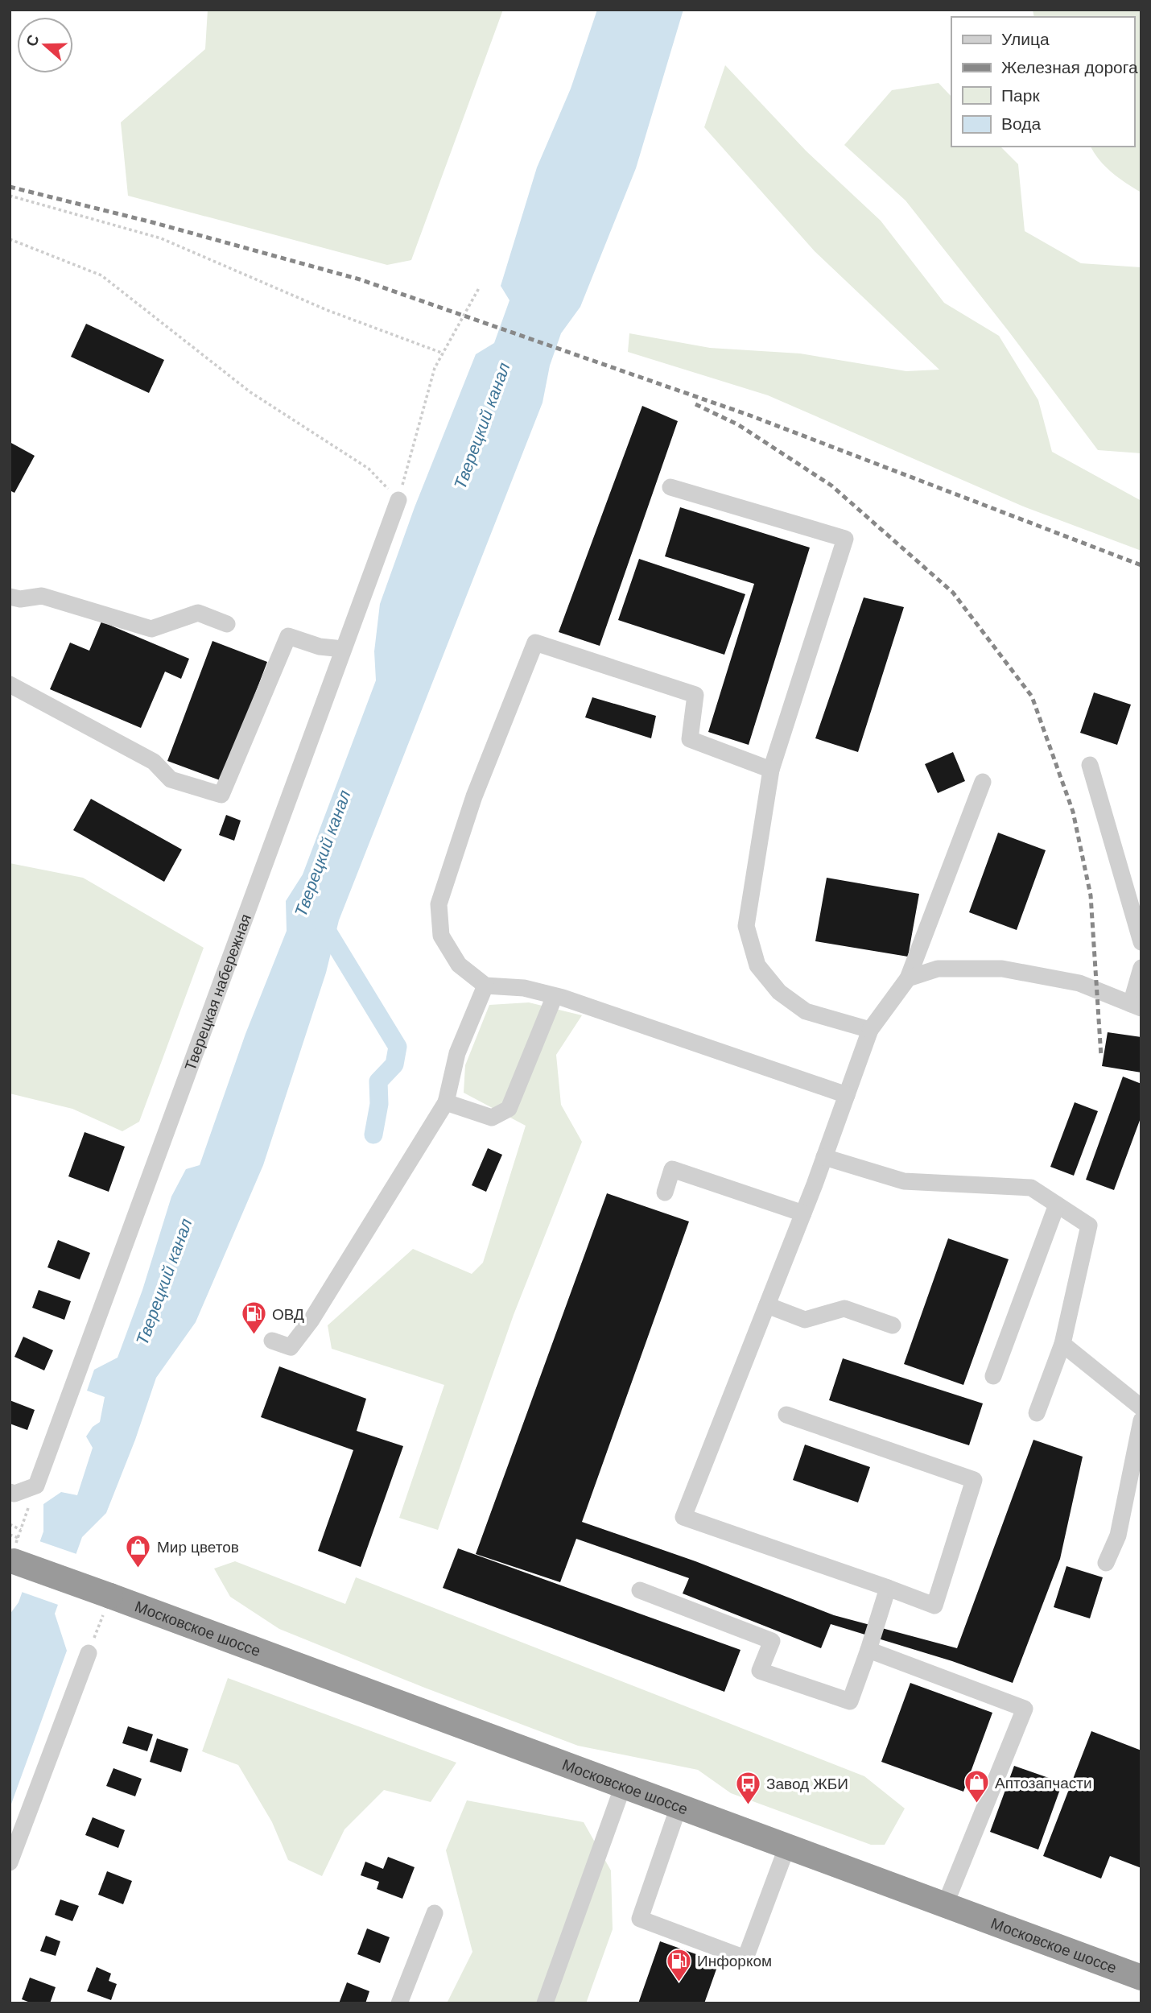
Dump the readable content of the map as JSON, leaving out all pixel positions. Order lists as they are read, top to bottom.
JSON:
{
  "streets": {
    "highway": ["Московское шоссе"],
    "street": ["Тверецкая набережная"]
  },
  "water": ["Тверецкий канал"],
  "places": {
    "fuel station": ["ОВД", "Инфорком"],
    "shop": ["Мир цветов", "Аптозапчасти"],
    "bus stop": ["Завод ЖБИ"]
  },
  "legend": [
    "Улица",
    "Железная дорога",
    "Парк",
    "Вода"
  ],
  "north": "left"
}
